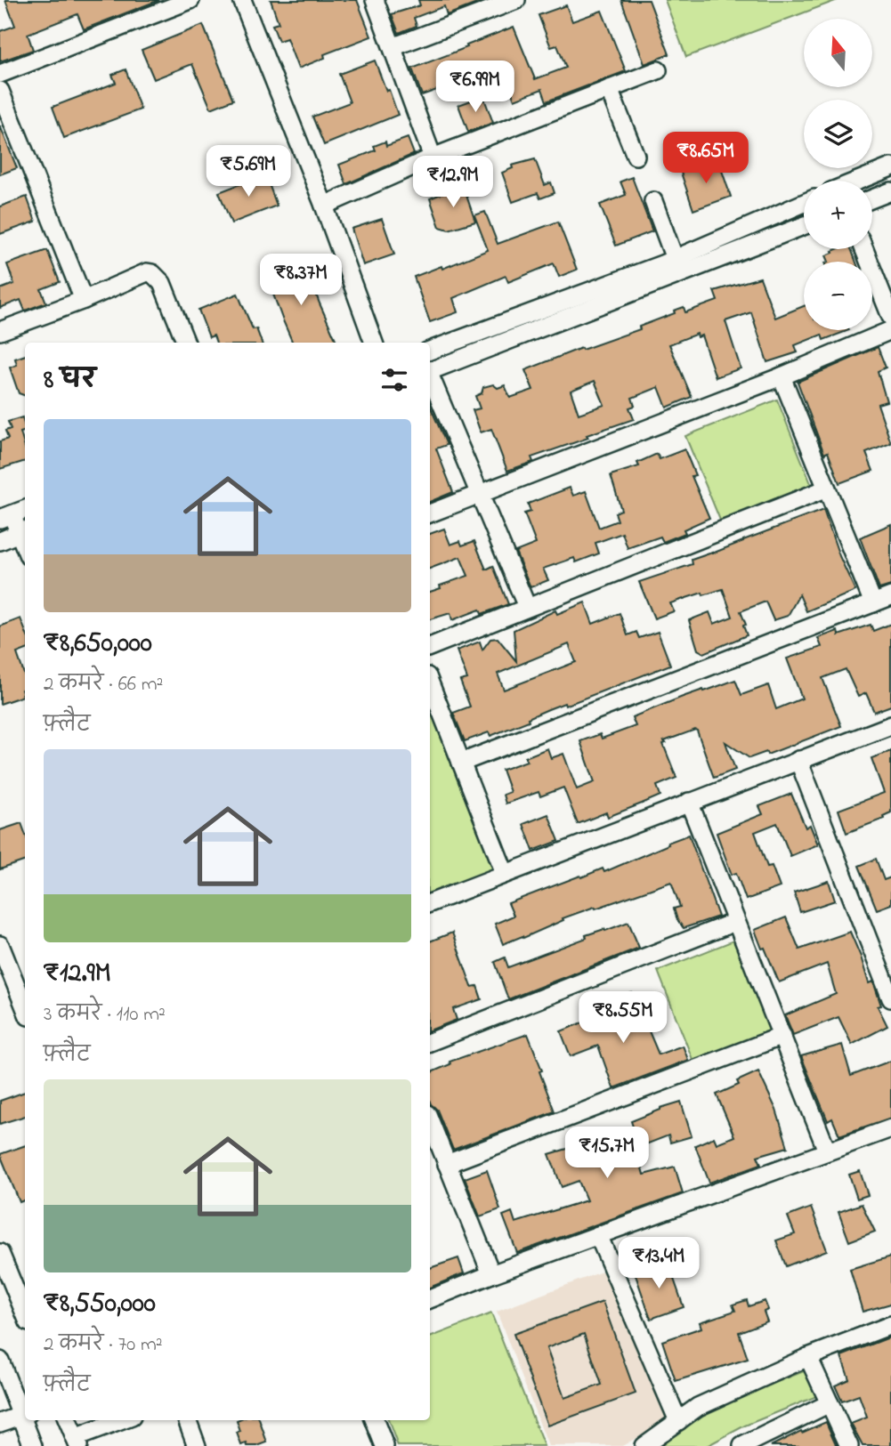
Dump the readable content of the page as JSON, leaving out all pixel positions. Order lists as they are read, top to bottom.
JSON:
{
  "north": "top",
  "page": {
    "map_buttons": ["+", "−"],
    "price": [
      "₹6.99M",
      "₹8.65M",
      "₹5.69M",
      "₹12.9M",
      "₹8.37M",
      "₹8.55M",
      "₹15.7M",
      "₹13.4M"
    ],
    "heading": "8 घर",
    "list": [
      {
        "name": "₹8,650,000",
        "note": "2 कमरे · 66 m² · फ़्लैट"
      },
      {
        "name": "₹12.9M",
        "note": "3 कमरे · 110 m² · फ़्लैट"
      },
      {
        "name": "₹8,550,000",
        "note": "2 कमरे · 70 m² · फ़्लैट"
      }
    ]
  }
}
